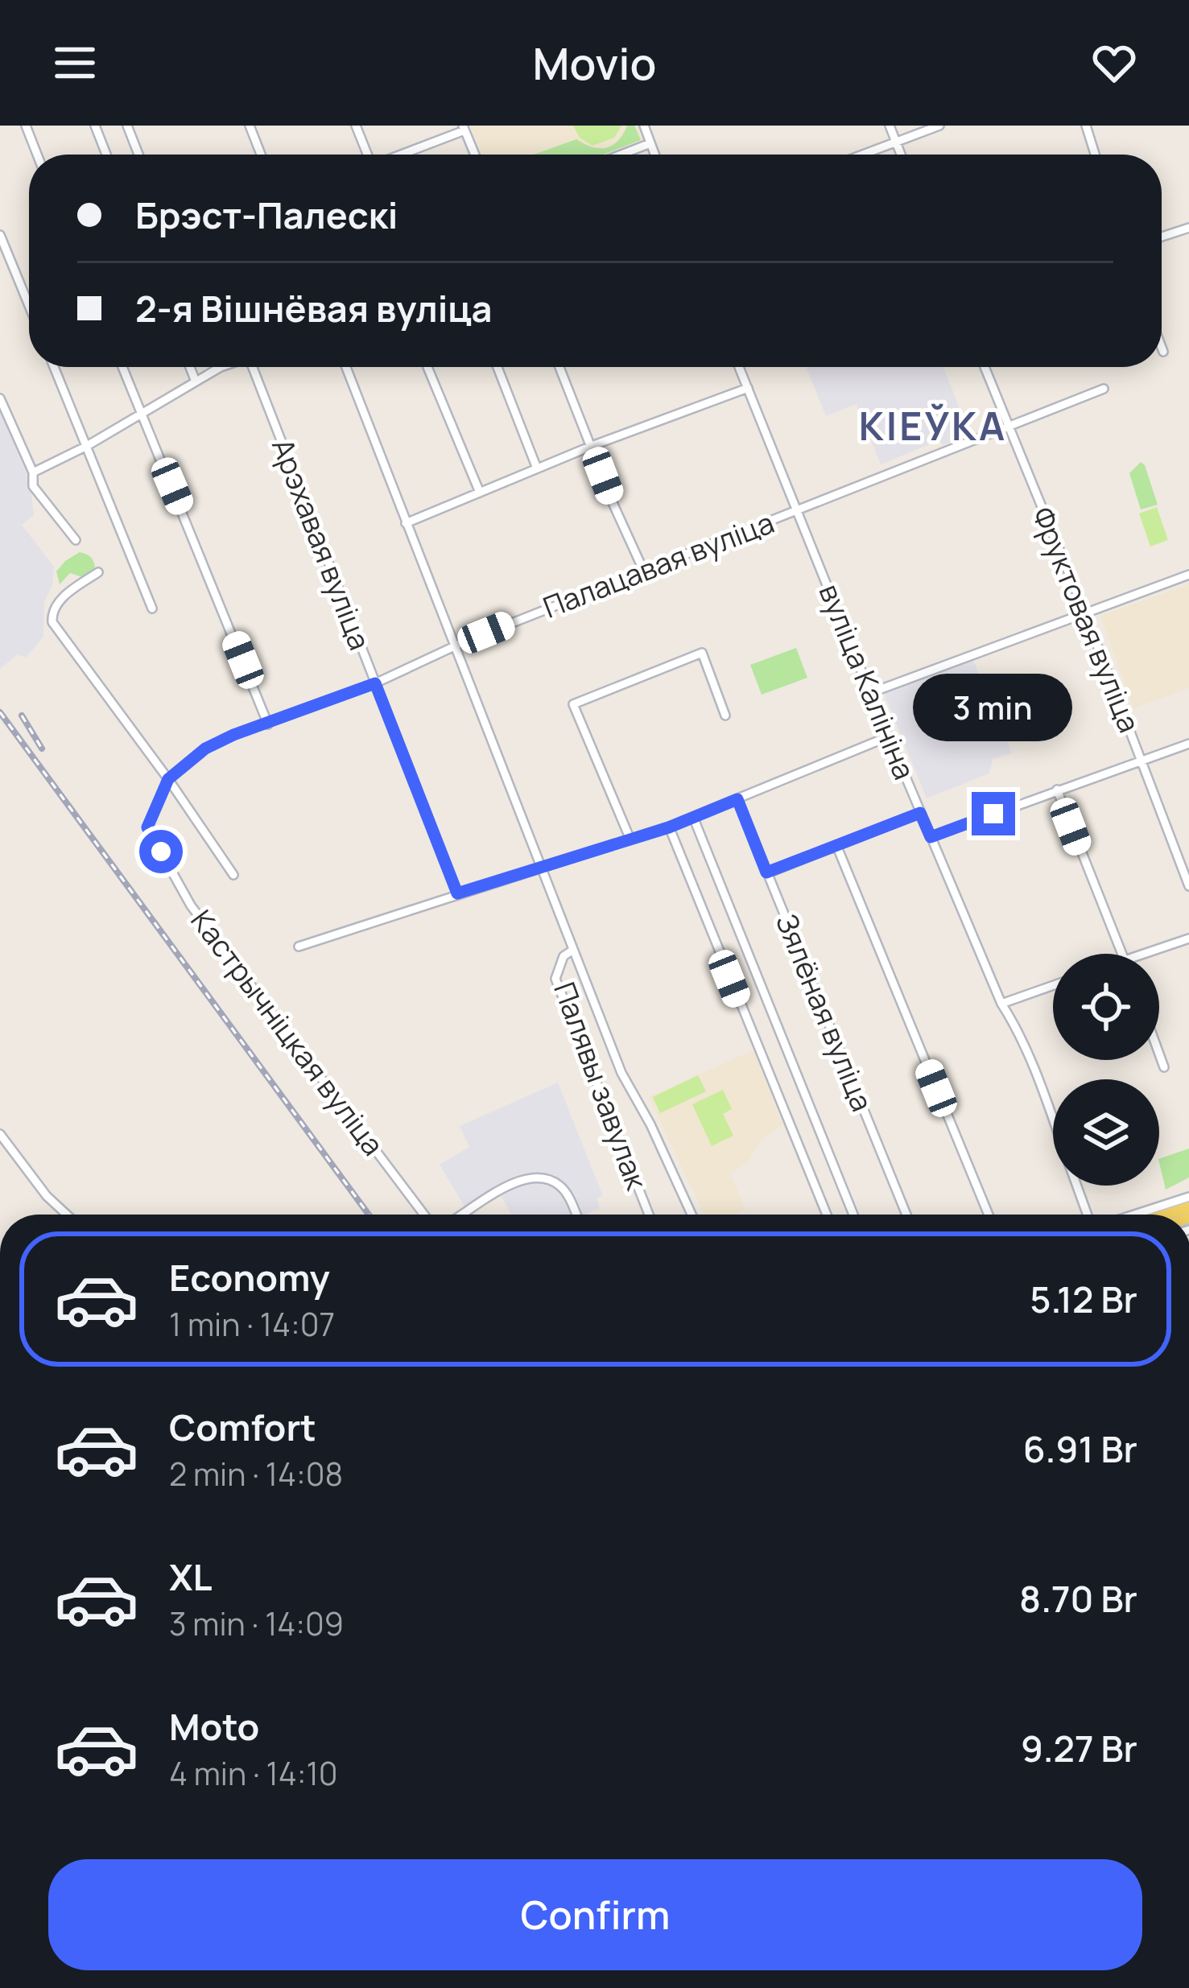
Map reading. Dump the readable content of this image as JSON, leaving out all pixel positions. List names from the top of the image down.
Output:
{
  "streets": {
    "street": [
      "Арэхавая вуліца",
      "Палацавая вуліца",
      "Фруктовая вуліца",
      "вуліца Калініна",
      "Зялёная вуліца",
      "Кастрычніцкая вуліца",
      "Палявы завулак"
    ]
  },
  "crossings": [
    ["Арэхавая вуліца", "Палацавая вуліца"],
    ["Палацавая вуліца", "Фруктовая вуліца"],
    ["Палацавая вуліца", "вуліца Калініна"],
    ["Палацавая вуліца", "Кастрычніцкая вуліца"]
  ],
  "districts": ["КІЕЎКА"],
  "page": {
    "header": "Movio",
    "banner": ["Брэст-Палескі", "2-я Вішнёвая вуліца"],
    "bubble": "3 min",
    "list": [
      {
        "name": "Economy",
        "note": "1 min · 14:07",
        "value": "5.12 Br"
      },
      {
        "name": "Comfort",
        "note": "2 min · 14:08",
        "value": "6.91 Br"
      },
      {
        "name": "XL",
        "note": "3 min · 14:09",
        "value": "8.70 Br"
      },
      {
        "name": "Moto",
        "note": "4 min · 14:10",
        "value": "9.27 Br"
      }
    ],
    "buttons": "Confirm"
  }
}
